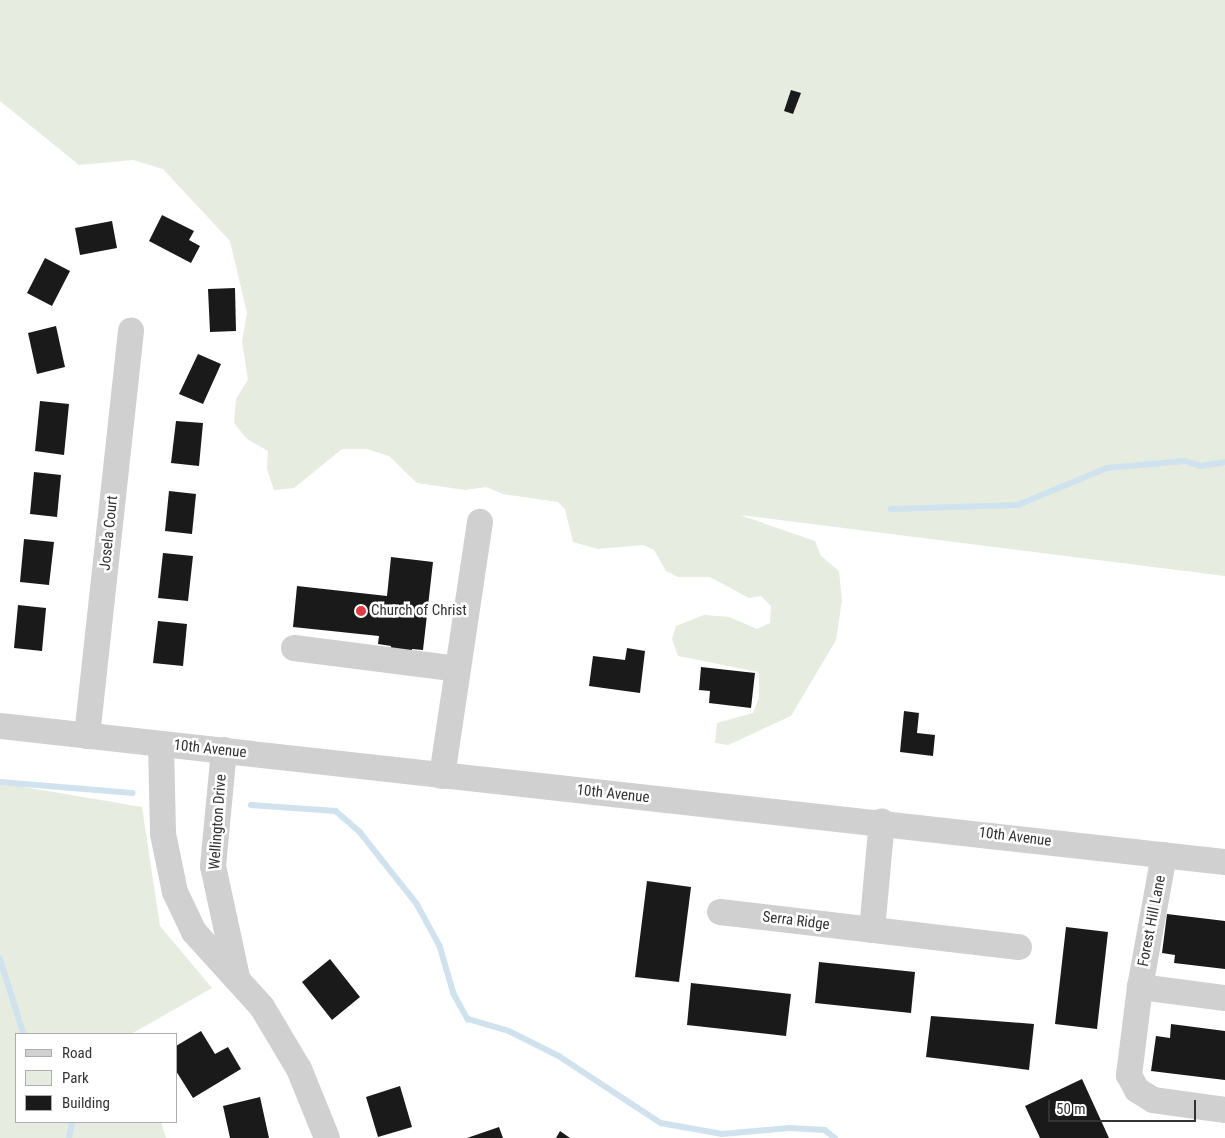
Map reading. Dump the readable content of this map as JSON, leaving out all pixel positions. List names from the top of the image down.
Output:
{
  "streets": {
    "street": [
      "Josela Court",
      "10th Avenue",
      "Wellington Drive",
      "Serra Ridge",
      "Forest Hill Lane"
    ]
  },
  "crossings": [
    ["Josela Court", "10th Avenue"],
    ["10th Avenue", "Wellington Drive"],
    ["10th Avenue", "Forest Hill Lane"]
  ],
  "places": ["Church of Christ"],
  "legend": ["Road", "Park", "Building"],
  "scale_bar": "50 m"
}
